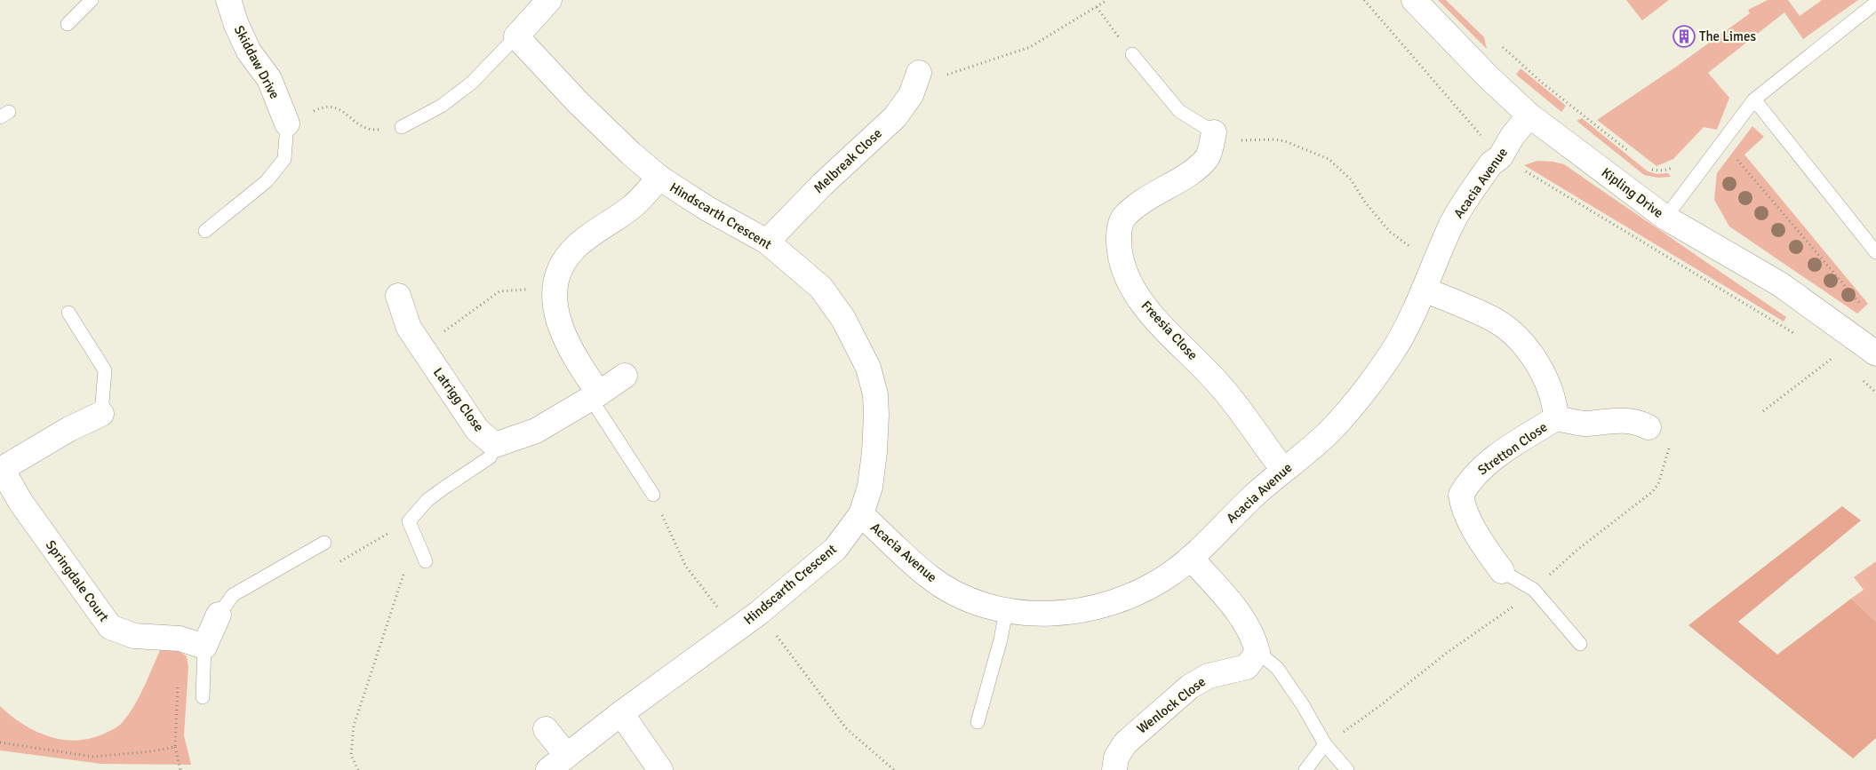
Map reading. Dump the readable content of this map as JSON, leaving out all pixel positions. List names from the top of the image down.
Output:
{
  "streets": {
    "street": [
      "Skiddaw Drive",
      "Melbreak Close",
      "Acacia Avenue",
      "Kipling Drive",
      "Hindscarth Crescent",
      "Freesia Close",
      "Latrigg Close",
      "Stretton Close",
      "Springdale Court",
      "Wenlock Close"
    ]
  },
  "crossings": [
    ["Melbreak Close", "Hindscarth Crescent"],
    ["Acacia Avenue", "Kipling Drive"],
    ["Acacia Avenue", "Hindscarth Crescent"],
    ["Acacia Avenue", "Freesia Close"],
    ["Acacia Avenue", "Stretton Close"]
  ],
  "places": {
    "building": ["The Limes"]
  }
}
